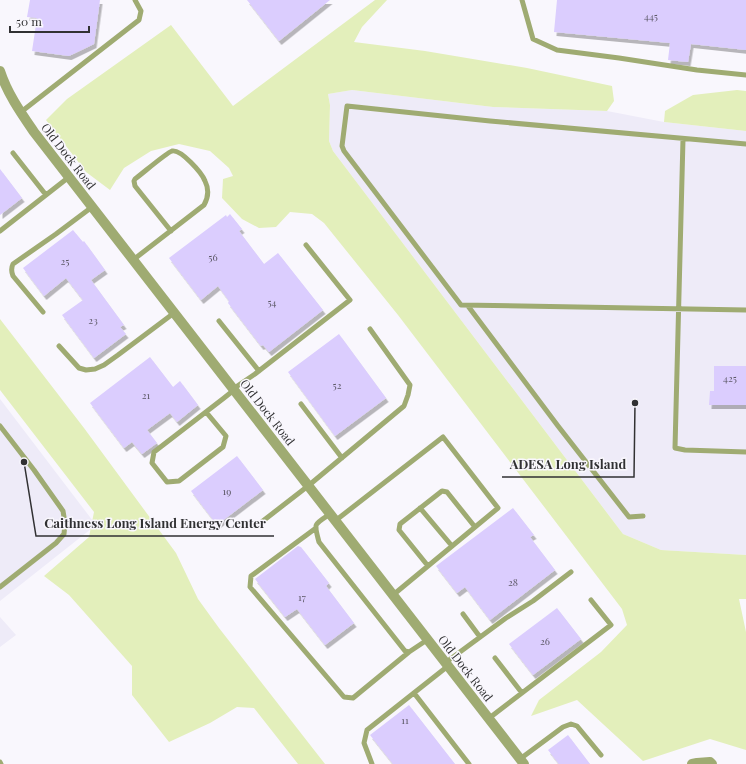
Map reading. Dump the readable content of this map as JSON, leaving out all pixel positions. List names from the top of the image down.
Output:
{
  "streets": {
    "street": ["Old Dock Road"]
  },
  "places": ["ADESA Long Island", "Caithness Long Island Energy Center"],
  "house_numbers": [
    "445",
    "56",
    "25",
    "54",
    "23",
    "425",
    "52",
    "21",
    "19",
    "28",
    "17",
    "26",
    "11"
  ],
  "scale_bar": "50 m"
}
